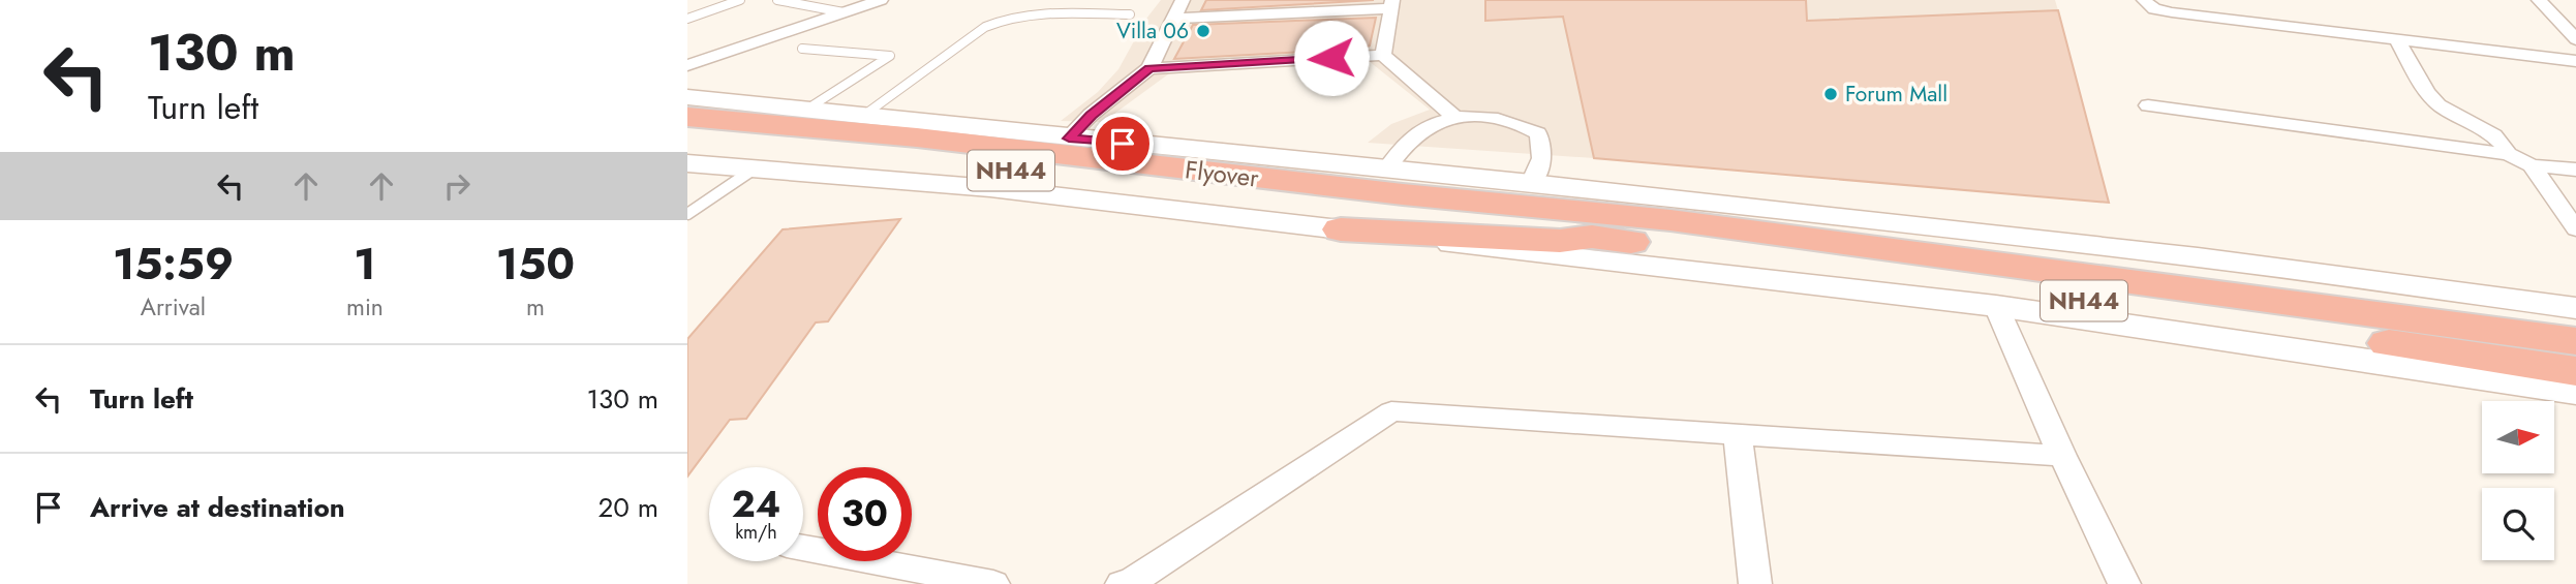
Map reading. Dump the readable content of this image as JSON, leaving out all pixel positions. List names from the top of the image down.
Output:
{
  "streets": {
    "highway": ["NH44", "Flyover"]
  },
  "crossings": [
    ["NH44", "Flyover"]
  ],
  "places": ["Villa 06", "Forum Mall"],
  "north": "right",
  "page": {
    "turn": ["130 m", "Turn left"],
    "eta": [
      "15:59",
      "Arrival",
      "1",
      "min",
      "150",
      "m"
    ],
    "list": [
      {
        "name": "Turn left",
        "value": "130 m"
      },
      {
        "name": "Arrive at destination",
        "value": "20 m"
      }
    ],
    "speed": "24 km/h",
    "limit": "30"
  }
}
